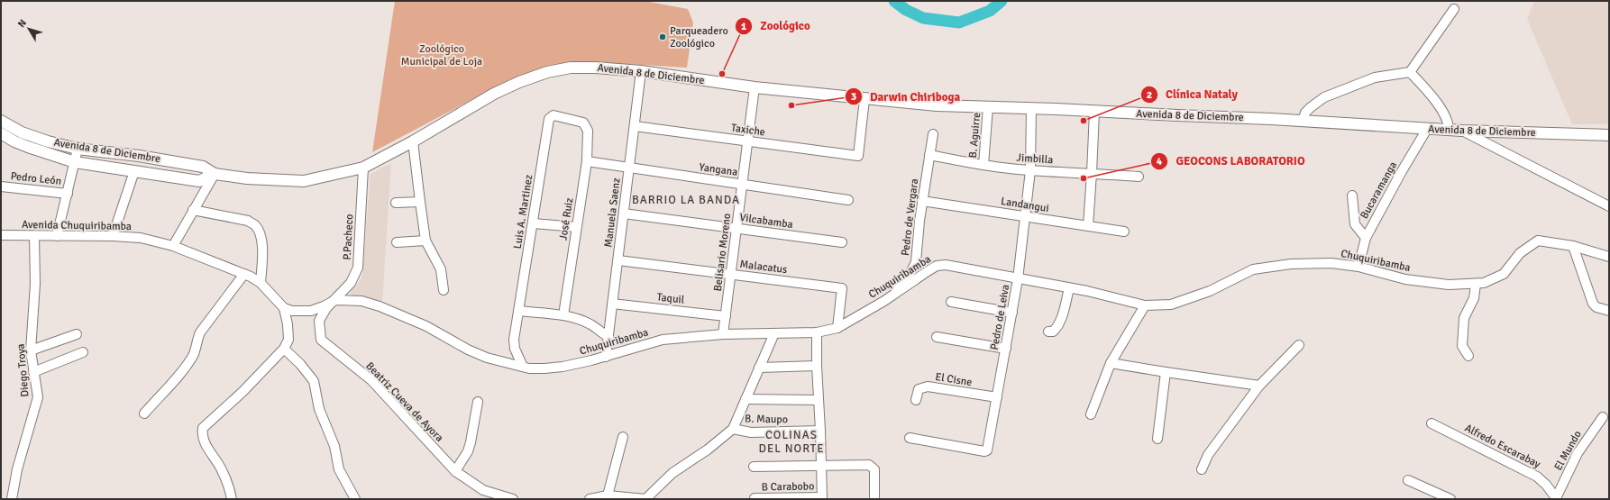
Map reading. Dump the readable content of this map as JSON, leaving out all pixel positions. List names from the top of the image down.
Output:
{
  "streets": {
    "main road": ["Avenida 8 de Diciembre"],
    "street": [
      "Taxiche",
      "B. Aguirre",
      "Jimbilla",
      "Yangana",
      "Pedro León",
      "Bucaramanga",
      "Landangui",
      "Luis A. Martinez",
      "Manuela Saenz",
      "Pedro de Vergara",
      "José Ruiz",
      "Vilcabamba",
      "Avenida Chuquiribamba",
      "P.Pacheco",
      "Belisario Moreno",
      "Chuquiribamba",
      "Malacatus",
      "Taquil",
      "Pedro de Leiva",
      "Diego Troya",
      "El Cisne",
      "Beatriz Cueva de Ayora",
      "B. Maupo",
      "Alfredo Escarabay",
      "El Mundo",
      "B Carabobo"
    ]
  },
  "crossings": [
    ["Avenida 8 de Diciembre", "Taxiche"],
    ["Avenida 8 de Diciembre", "B. Aguirre"],
    ["Avenida 8 de Diciembre", "Bucaramanga"],
    ["Avenida 8 de Diciembre", "Manuela Saenz"],
    ["Avenida 8 de Diciembre", "P.Pacheco"],
    ["Avenida 8 de Diciembre", "Belisario Moreno"],
    ["Avenida 8 de Diciembre", "Pedro de Leiva"],
    ["Taxiche", "Manuela Saenz"],
    ["Taxiche", "Belisario Moreno"],
    ["B. Aguirre", "Jimbilla"],
    ["Jimbilla", "Pedro de Vergara"],
    ["Jimbilla", "Pedro de Leiva"],
    ["Yangana", "Manuela Saenz"],
    ["Yangana", "José Ruiz"],
    ["Yangana", "Belisario Moreno"],
    ["Bucaramanga", "Chuquiribamba"],
    ["Landangui", "Pedro de Vergara"],
    ["Landangui", "Pedro de Leiva"],
    ["Luis A. Martinez", "José Ruiz"],
    ["Luis A. Martinez", "Chuquiribamba"],
    ["Manuela Saenz", "Vilcabamba"],
    ["Manuela Saenz", "Chuquiribamba"],
    ["Manuela Saenz", "Malacatus"],
    ["Manuela Saenz", "Taquil"],
    ["Pedro de Vergara", "Chuquiribamba"],
    ["Vilcabamba", "Belisario Moreno"],
    ["Avenida Chuquiribamba", "Chuquiribamba"],
    ["Avenida Chuquiribamba", "Diego Troya"],
    ["P.Pacheco", "Chuquiribamba"],
    ["P.Pacheco", "Beatriz Cueva de Ayora"],
    ["Belisario Moreno", "Chuquiribamba"],
    ["Belisario Moreno", "Malacatus"],
    ["Belisario Moreno", "Taquil"],
    ["Chuquiribamba", "Malacatus"],
    ["Chuquiribamba", "Pedro de Leiva"],
    ["Chuquiribamba", "Beatriz Cueva de Ayora"],
    ["Pedro de Leiva", "El Cisne"],
    ["Alfredo Escarabay", "El Mundo"]
  ],
  "districts": ["BARRIO LA BANDA", "COLINAS DEL NORTE"],
  "parks": ["Zoológico Municipal de Loja"],
  "places": [
    "Parqueadero Zoológico",
    "Zoológico",
    "Darwin Chiriboga",
    "Clínica Nataly",
    "GEOCONS LABORATORIO"
  ],
  "north": "top left"
}
